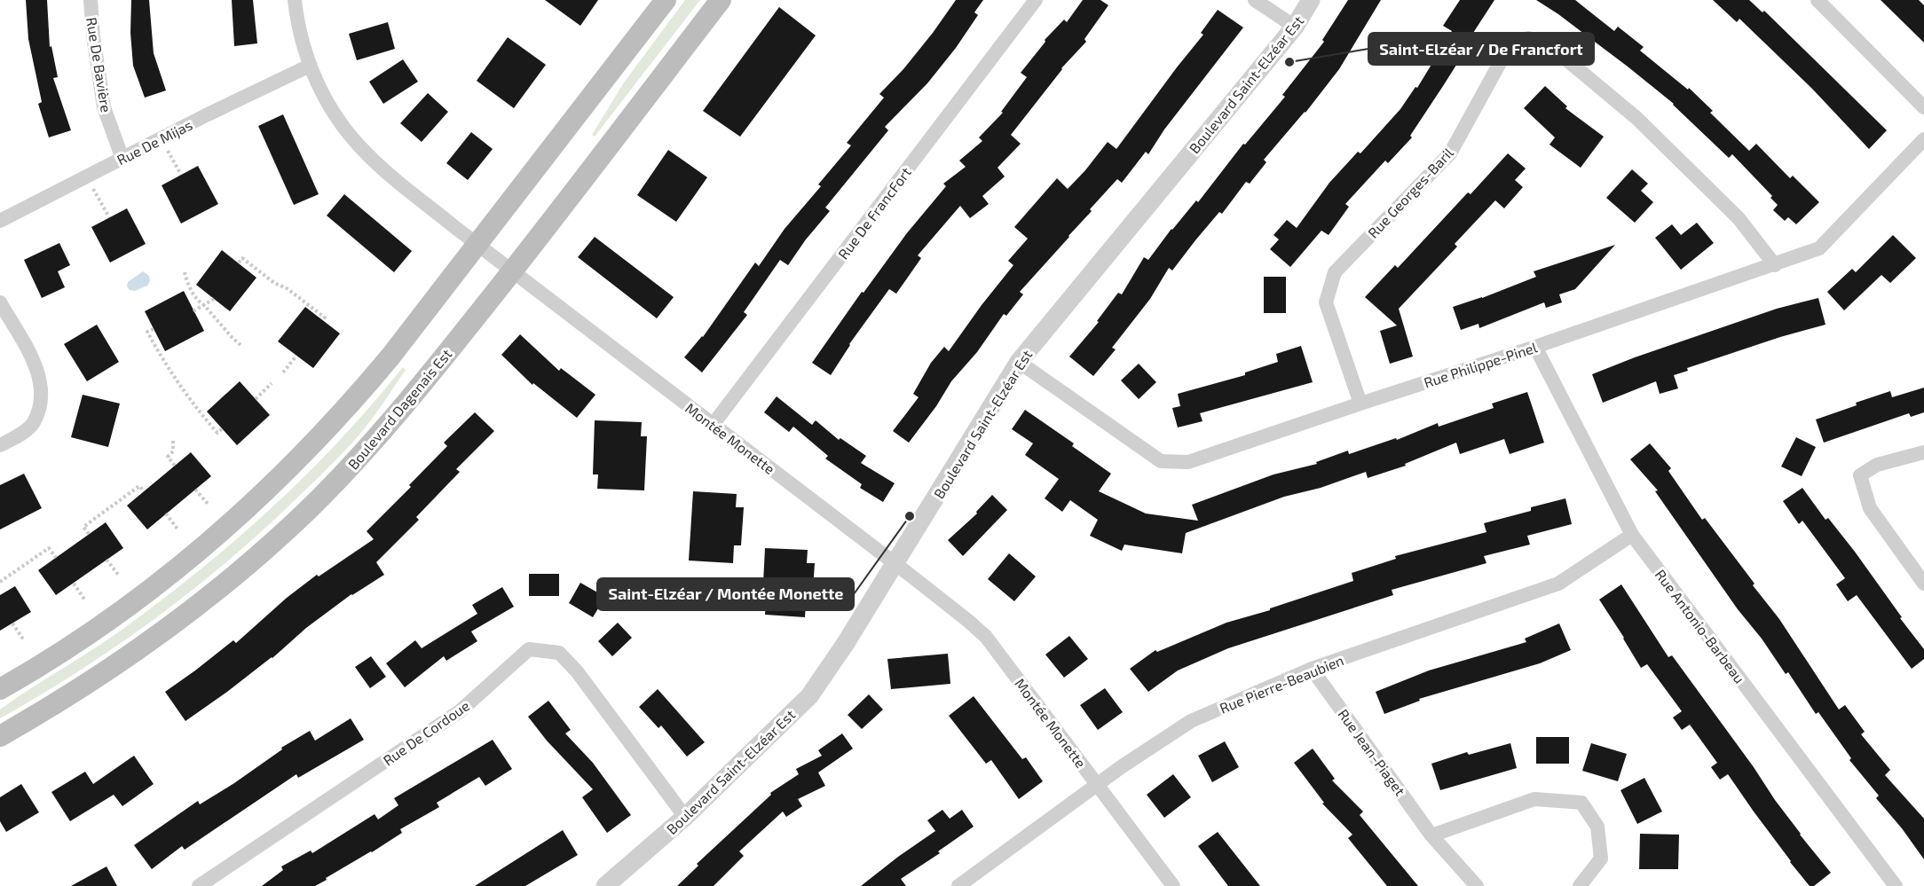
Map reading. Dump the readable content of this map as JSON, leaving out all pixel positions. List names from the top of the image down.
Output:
{
  "streets": {
    "main road": ["Boulevard Dagenais Est"],
    "street": [
      "Rue De Bavière",
      "Boulevard Saint-Elzéar Est",
      "Rue De Mijas",
      "Rue Georges-Baril",
      "Rue De FrancFort",
      "Rue Philippe-Pinel",
      "Montée Monette",
      "Rue Antonio-Barbeau",
      "Rue Pierre-Beaubien",
      "Rue De Cordoue",
      "Rue Jean-Piaget"
    ]
  },
  "crossings": [
    ["Rue De Bavière", "Rue De Mijas"],
    ["Boulevard Saint-Elzéar Est", "Rue Philippe-Pinel"],
    ["Boulevard Saint-Elzéar Est", "Montée Monette"],
    ["Boulevard Saint-Elzéar Est", "Rue De Cordoue"],
    ["Rue De Mijas", "Montée Monette"],
    ["Rue Georges-Baril", "Rue Philippe-Pinel"],
    ["Rue De FrancFort", "Montée Monette"],
    ["Rue Philippe-Pinel", "Rue Antonio-Barbeau"],
    ["Boulevard Dagenais Est", "Montée Monette"],
    ["Montée Monette", "Rue Pierre-Beaubien"],
    ["Rue Antonio-Barbeau", "Rue Pierre-Beaubien"],
    ["Rue Pierre-Beaubien", "Rue Jean-Piaget"]
  ],
  "places": ["Saint-Elzéar / De Francfort", "Saint-Elzéar / Montée Monette"]
}
